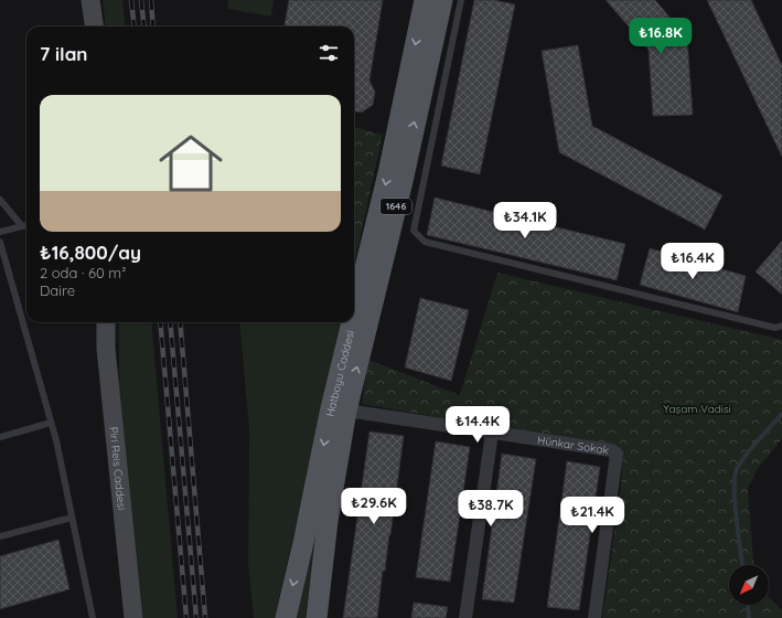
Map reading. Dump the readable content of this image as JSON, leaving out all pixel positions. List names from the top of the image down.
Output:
{
  "streets": {
    "main road": ["1646", "Hatboyu Caddesi"],
    "street": ["Hünkar Sokak", "Piri Reis Caddesi"]
  },
  "crossings": [
    ["Hatboyu Caddesi", "Hünkar Sokak"]
  ],
  "parks": ["Yaşam Vadisi"],
  "north": "bottom left",
  "page": {
    "price": [
      "₺16.8K",
      "₺34.1K",
      "₺16.4K",
      "₺14.4K",
      "₺29.6K",
      "₺38.7K",
      "₺21.4K"
    ],
    "heading": "7 ilan",
    "list": [
      {
        "name": "₺16,800/ay",
        "note": "2 oda · 60 m² · Daire"
      }
    ]
  }
}
